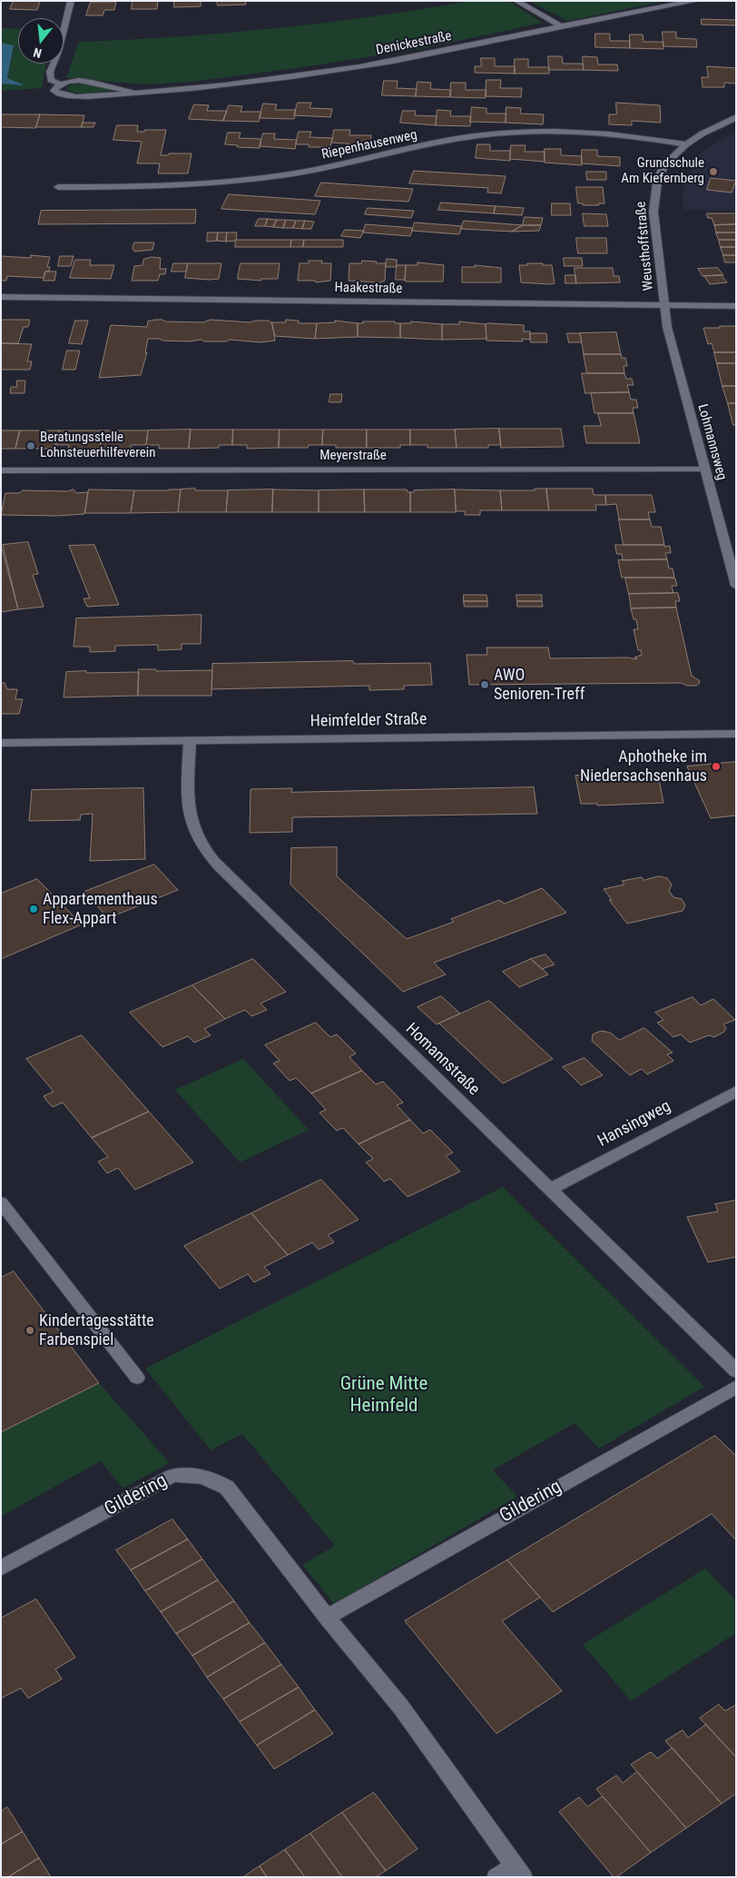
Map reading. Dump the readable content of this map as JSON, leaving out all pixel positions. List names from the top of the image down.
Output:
{
  "streets": {
    "street": [
      "Denickestraße",
      "Riepenhausenweg",
      "Weusthoffstraße",
      "Haakestraße",
      "Lohmannsweg",
      "Meyerstraße",
      "Heimfelder Straße",
      "Homannstraße",
      "Hansingweg",
      "Gildering"
    ]
  },
  "crossings": [
    ["Riepenhausenweg", "Weusthoffstraße"],
    ["Weusthoffstraße", "Haakestraße"],
    ["Weusthoffstraße", "Lohmannsweg"],
    ["Haakestraße", "Lohmannsweg"],
    ["Lohmannsweg", "Meyerstraße"],
    ["Heimfelder Straße", "Homannstraße"],
    ["Homannstraße", "Hansingweg"]
  ],
  "parks": ["Grüne Mitte Heimfeld"],
  "places": [
    "Grundschule Am Kiefernberg",
    "Beratungsstelle Lohnsteuerhilfeverein",
    "AWO Senioren-Treff",
    "Aphotheke im Niedersachsenhaus",
    "Appartementhaus Flex-Appart",
    "Kindertagesstätte Farbenspiel"
  ],
  "north": "bottom"
}
